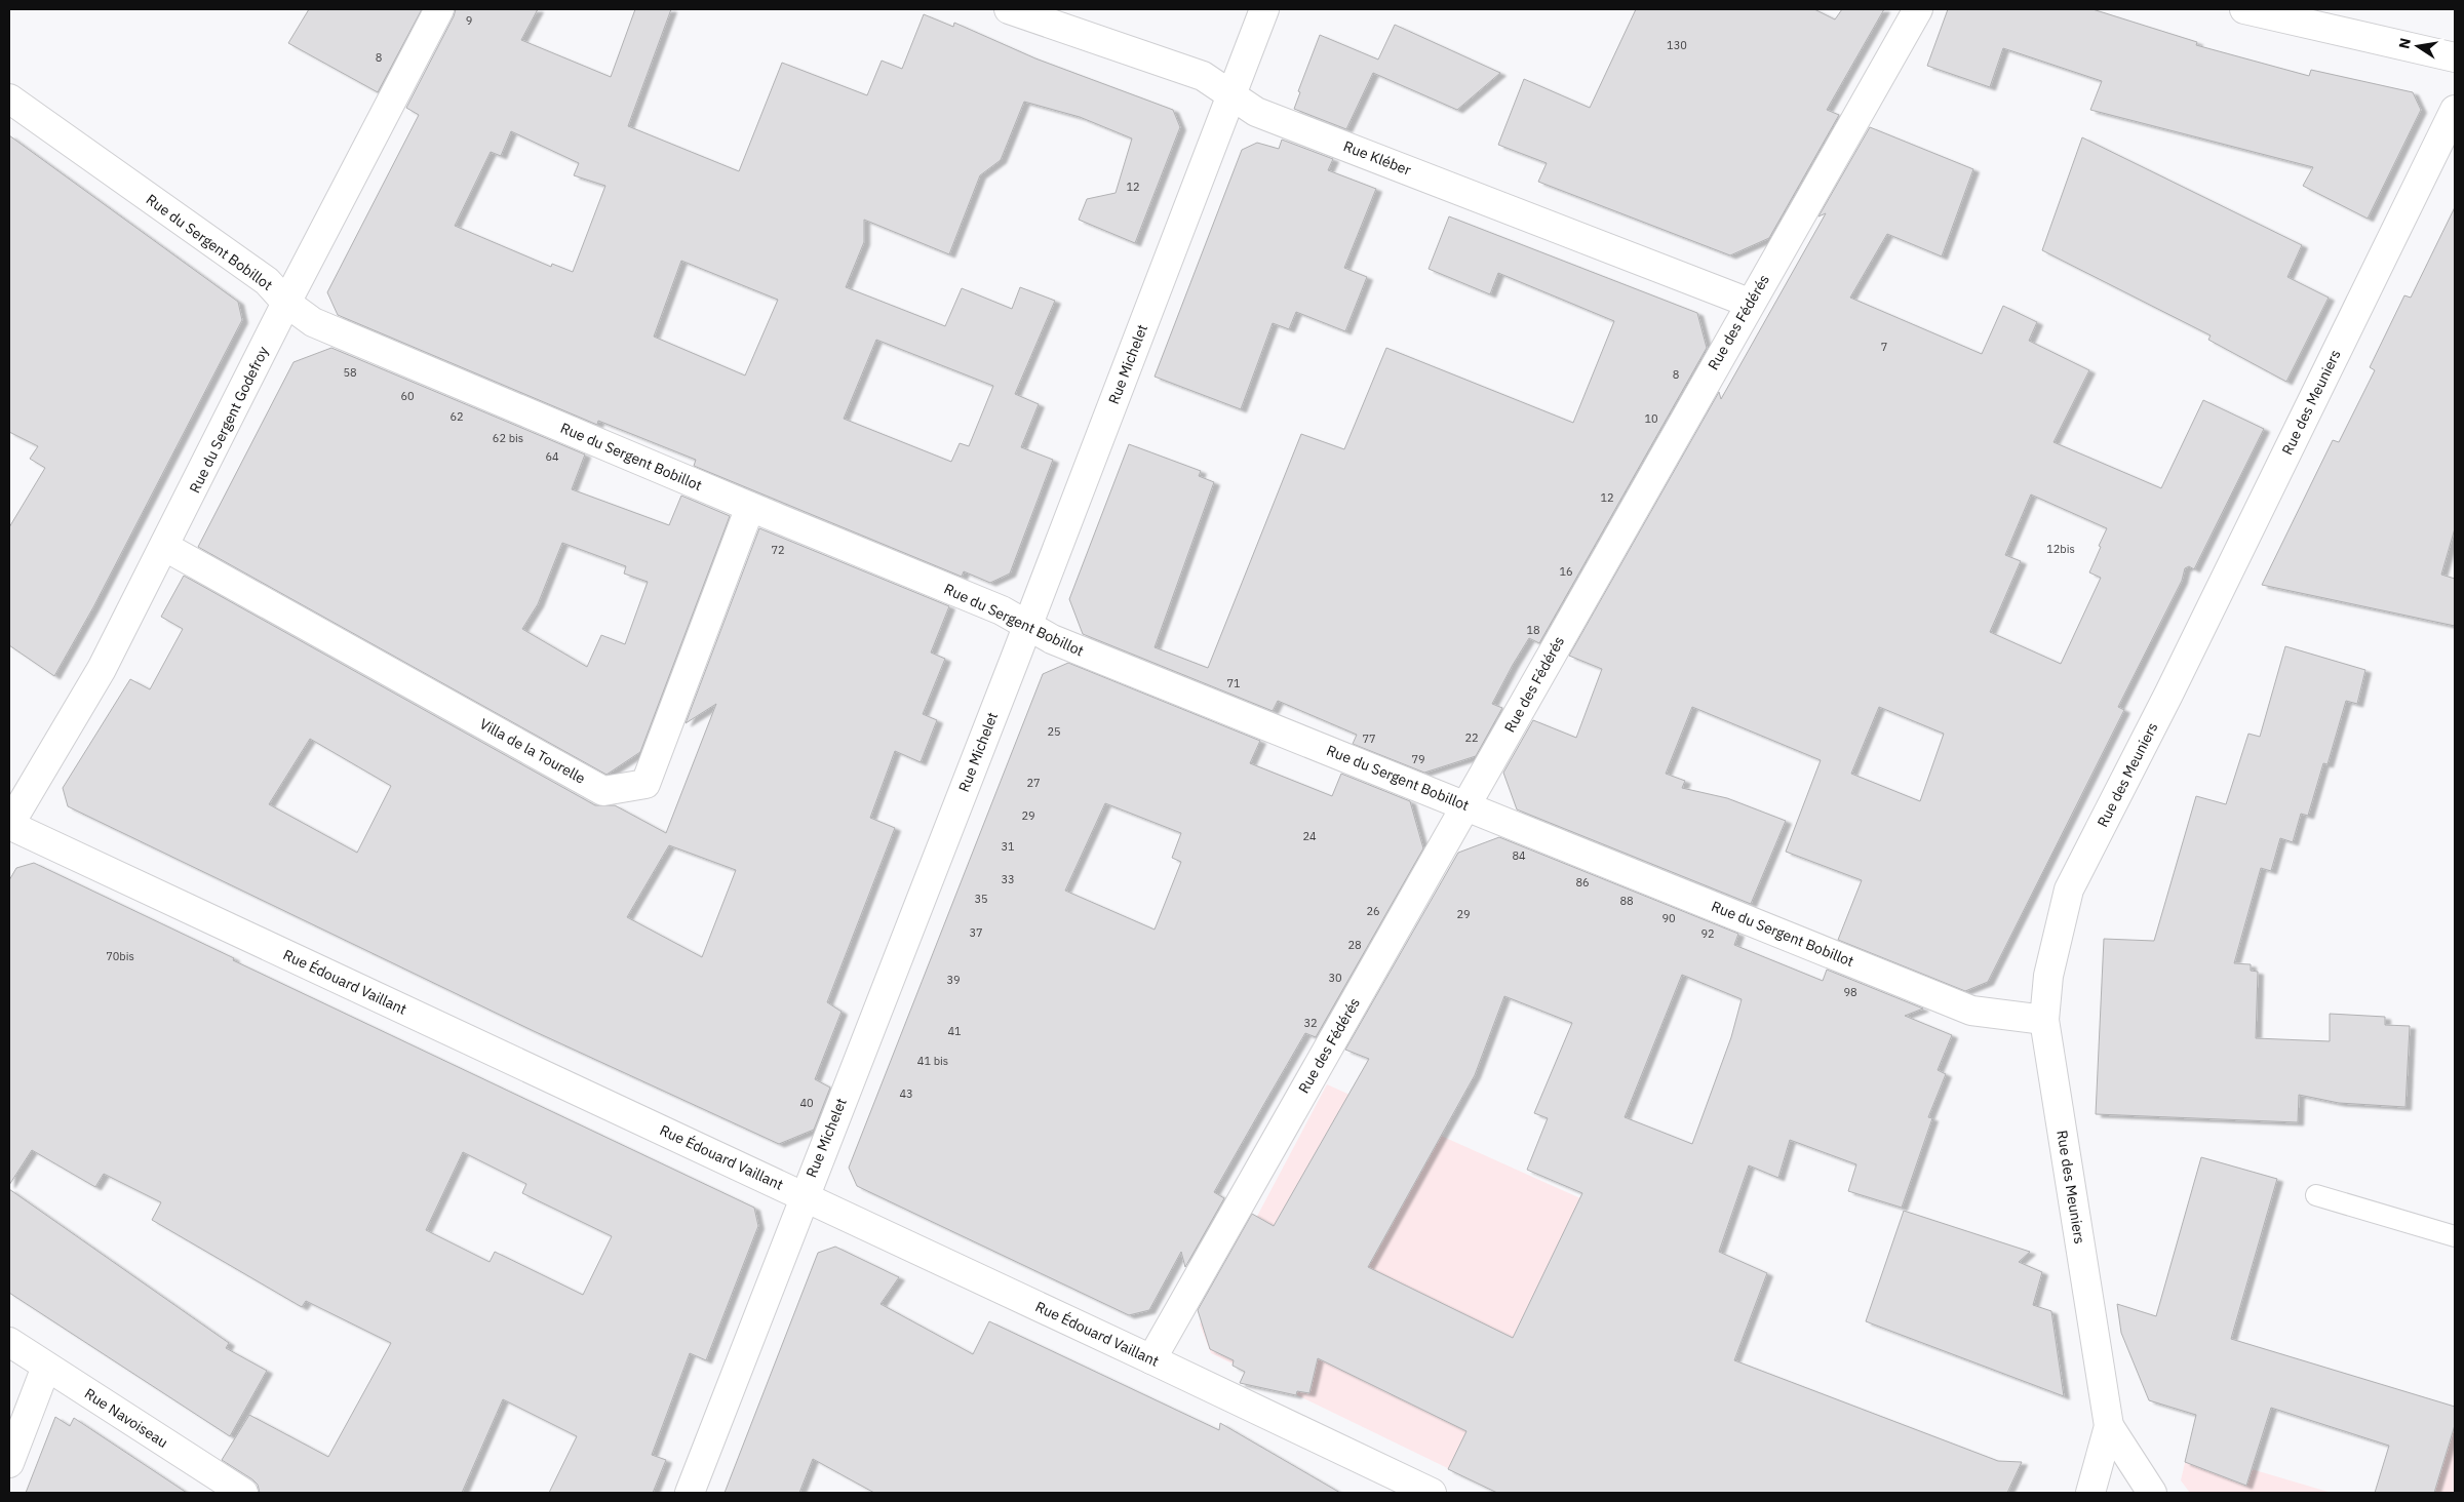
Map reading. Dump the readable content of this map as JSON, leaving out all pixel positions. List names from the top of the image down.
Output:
{
  "streets": {
    "street": [
      "Rue Kléber",
      "Rue du Sergent Bobillot",
      "Rue des Fédérés",
      "Rue Michelet",
      "Rue des Meuniers",
      "Rue du Sergent Godefroy",
      "Villa de la Tourelle",
      "Rue Édouard Vaillant",
      "Rue Navoiseau"
    ]
  },
  "crossings": [
    ["Rue Kléber", "Rue des Fédérés"],
    ["Rue Kléber", "Rue Michelet"],
    ["Rue du Sergent Bobillot", "Rue des Fédérés"],
    ["Rue du Sergent Bobillot", "Rue Michelet"],
    ["Rue du Sergent Bobillot", "Rue des Meuniers"],
    ["Rue du Sergent Bobillot", "Rue du Sergent Godefroy"],
    ["Rue du Sergent Bobillot", "Villa de la Tourelle"],
    ["Rue des Fédérés", "Rue Édouard Vaillant"],
    ["Rue Michelet", "Rue Édouard Vaillant"],
    ["Rue du Sergent Godefroy", "Villa de la Tourelle"],
    ["Rue du Sergent Godefroy", "Rue Édouard Vaillant"]
  ],
  "house_numbers": [
    "9",
    "130",
    "8",
    "12",
    "7",
    "58",
    "8",
    "60",
    "62",
    "10",
    "62 bis",
    "64",
    "12",
    "12bis",
    "72",
    "16",
    "18",
    "71",
    "25",
    "22",
    "77",
    "79",
    "27",
    "29",
    "24",
    "31",
    "84",
    "33",
    "86",
    "35",
    "88",
    "26",
    "29",
    "90",
    "37",
    "92",
    "28",
    "70bis",
    "30",
    "39",
    "98",
    "32",
    "41",
    "41 bis",
    "43",
    "40"
  ],
  "north": "left"
}
